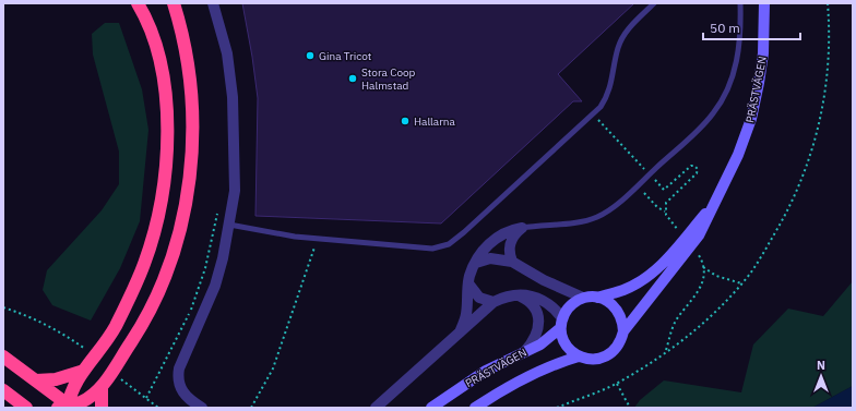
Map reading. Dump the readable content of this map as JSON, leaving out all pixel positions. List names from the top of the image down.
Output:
{
  "streets": {
    "street": ["PRÄSTVÄGEN"]
  },
  "places": ["Gina Tricot", "Stora Coop Halmstad", "Hallarna"],
  "scale_bar": "50 m",
  "north": "top"
}
